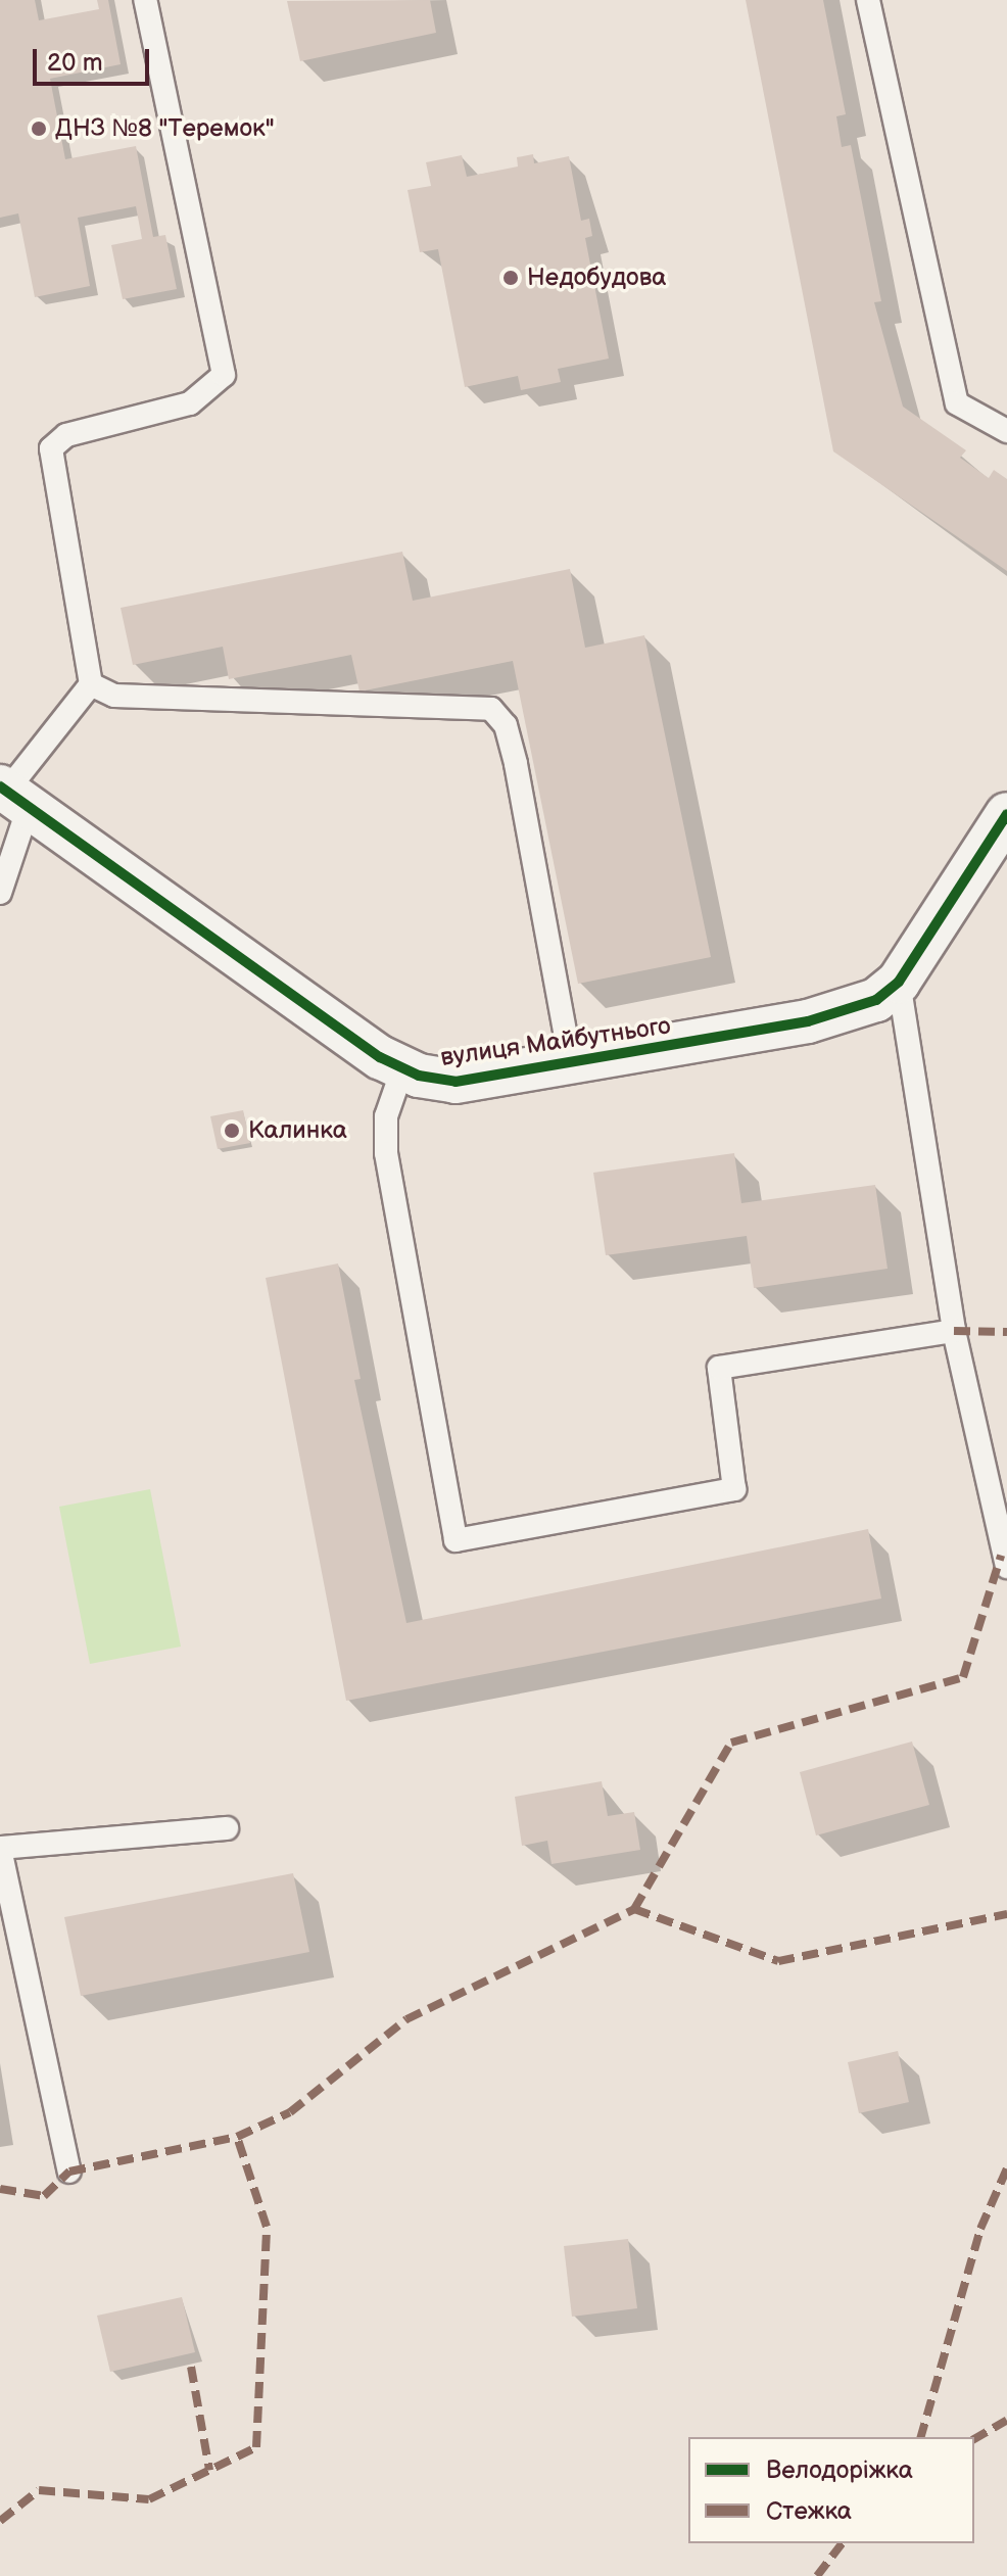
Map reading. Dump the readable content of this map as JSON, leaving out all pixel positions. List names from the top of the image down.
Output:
{
  "streets": {
    "street": ["вулиця Майбутнього"]
  },
  "places": ["ДНЗ №8 \"Теремок\"", "Недобудова", "Калинка"],
  "legend": ["Велодоріжка", "Стежка"],
  "scale_bar": "20 m"
}
